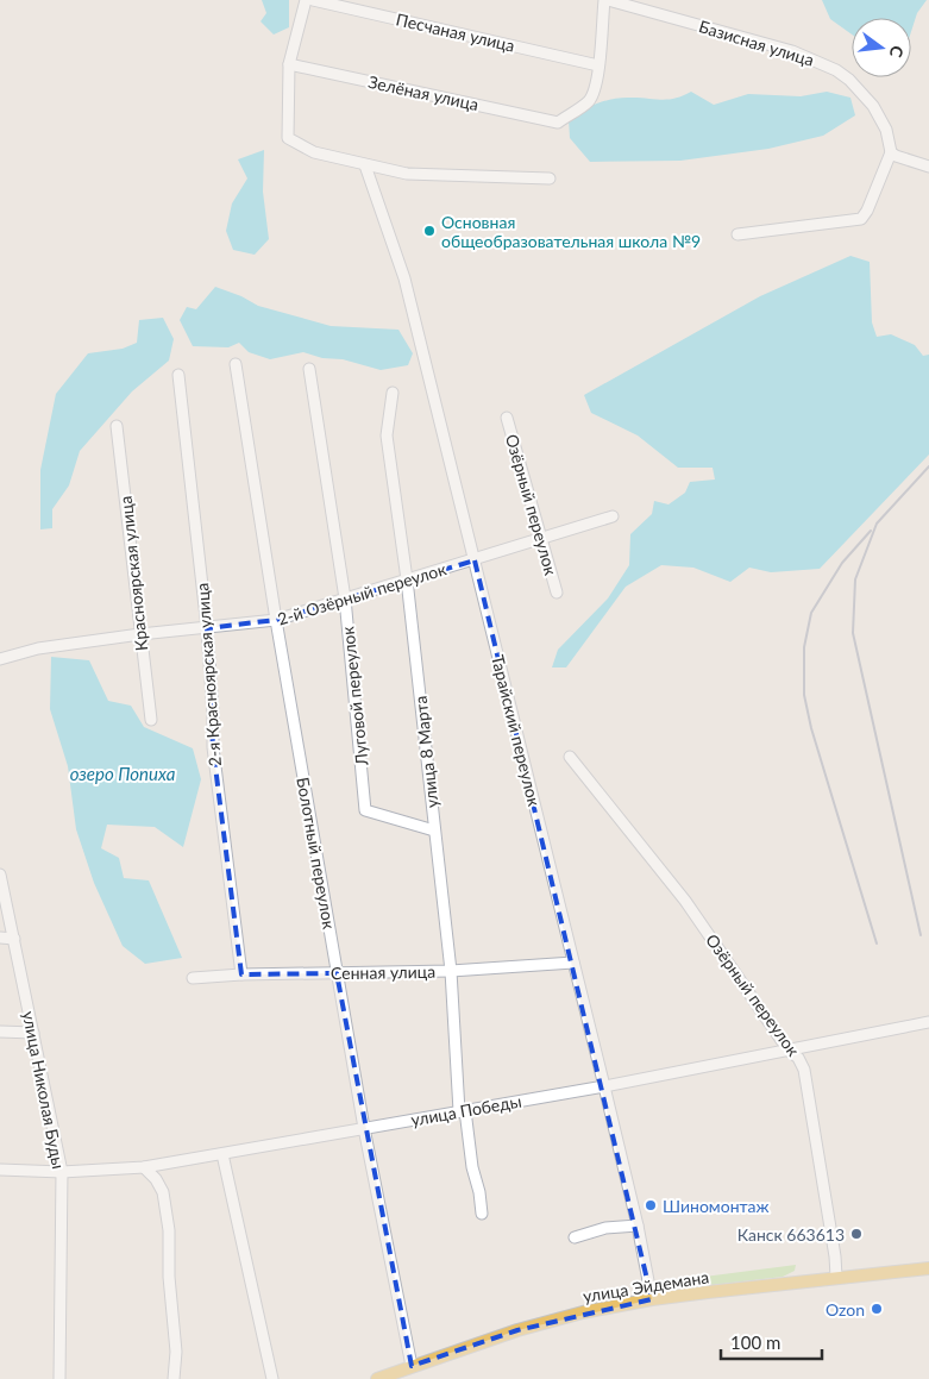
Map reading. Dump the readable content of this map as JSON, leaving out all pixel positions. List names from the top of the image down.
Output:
{
  "streets": {
    "main road": ["улица Эйдемана"],
    "street": [
      "Песчаная улица",
      "Базисная улица",
      "Зелёная улица",
      "Озёрный переулок",
      "Красноярская улица",
      "2-й Озёрный переулок",
      "2-я Красноярская улица",
      "Луговой переулок",
      "Тарайский переулок",
      "улица 8 Марта",
      "Болотный переулок",
      "Сенная улица",
      "улица Николая Буды",
      "улица Победы"
    ]
  },
  "crossings": [
    ["Песчаная улица", "Зелёная улица"],
    ["Озёрный переулок", "2-й Озёрный переулок"],
    ["Озёрный переулок", "улица Победы"],
    ["Озёрный переулок", "улица Эйдемана"],
    ["Красноярская улица", "2-й Озёрный переулок"],
    ["2-й Озёрный переулок", "2-я Красноярская улица"],
    ["2-й Озёрный переулок", "Луговой переулок"],
    ["2-й Озёрный переулок", "Тарайский переулок"],
    ["2-й Озёрный переулок", "улица 8 Марта"],
    ["2-й Озёрный переулок", "Болотный переулок"],
    ["2-я Красноярская улица", "Сенная улица"],
    ["Луговой переулок", "улица 8 Марта"],
    ["Тарайский переулок", "Сенная улица"],
    ["Тарайский переулок", "улица Победы"],
    ["Тарайский переулок", "улица Эйдемана"],
    ["улица 8 Марта", "Сенная улица"],
    ["улица 8 Марта", "улица Победы"],
    ["Болотный переулок", "Сенная улица"],
    ["Болотный переулок", "улица Победы"],
    ["Болотный переулок", "улица Эйдемана"],
    ["улица Николая Буды", "улица Победы"]
  ],
  "water": ["озеро Попиха"],
  "places": [
    "Основная общеобразовательная школа №9",
    "Шиномонтаж",
    "Канск 663613",
    "Ozon"
  ],
  "scale_bar": "100 m",
  "north": "right"
}
